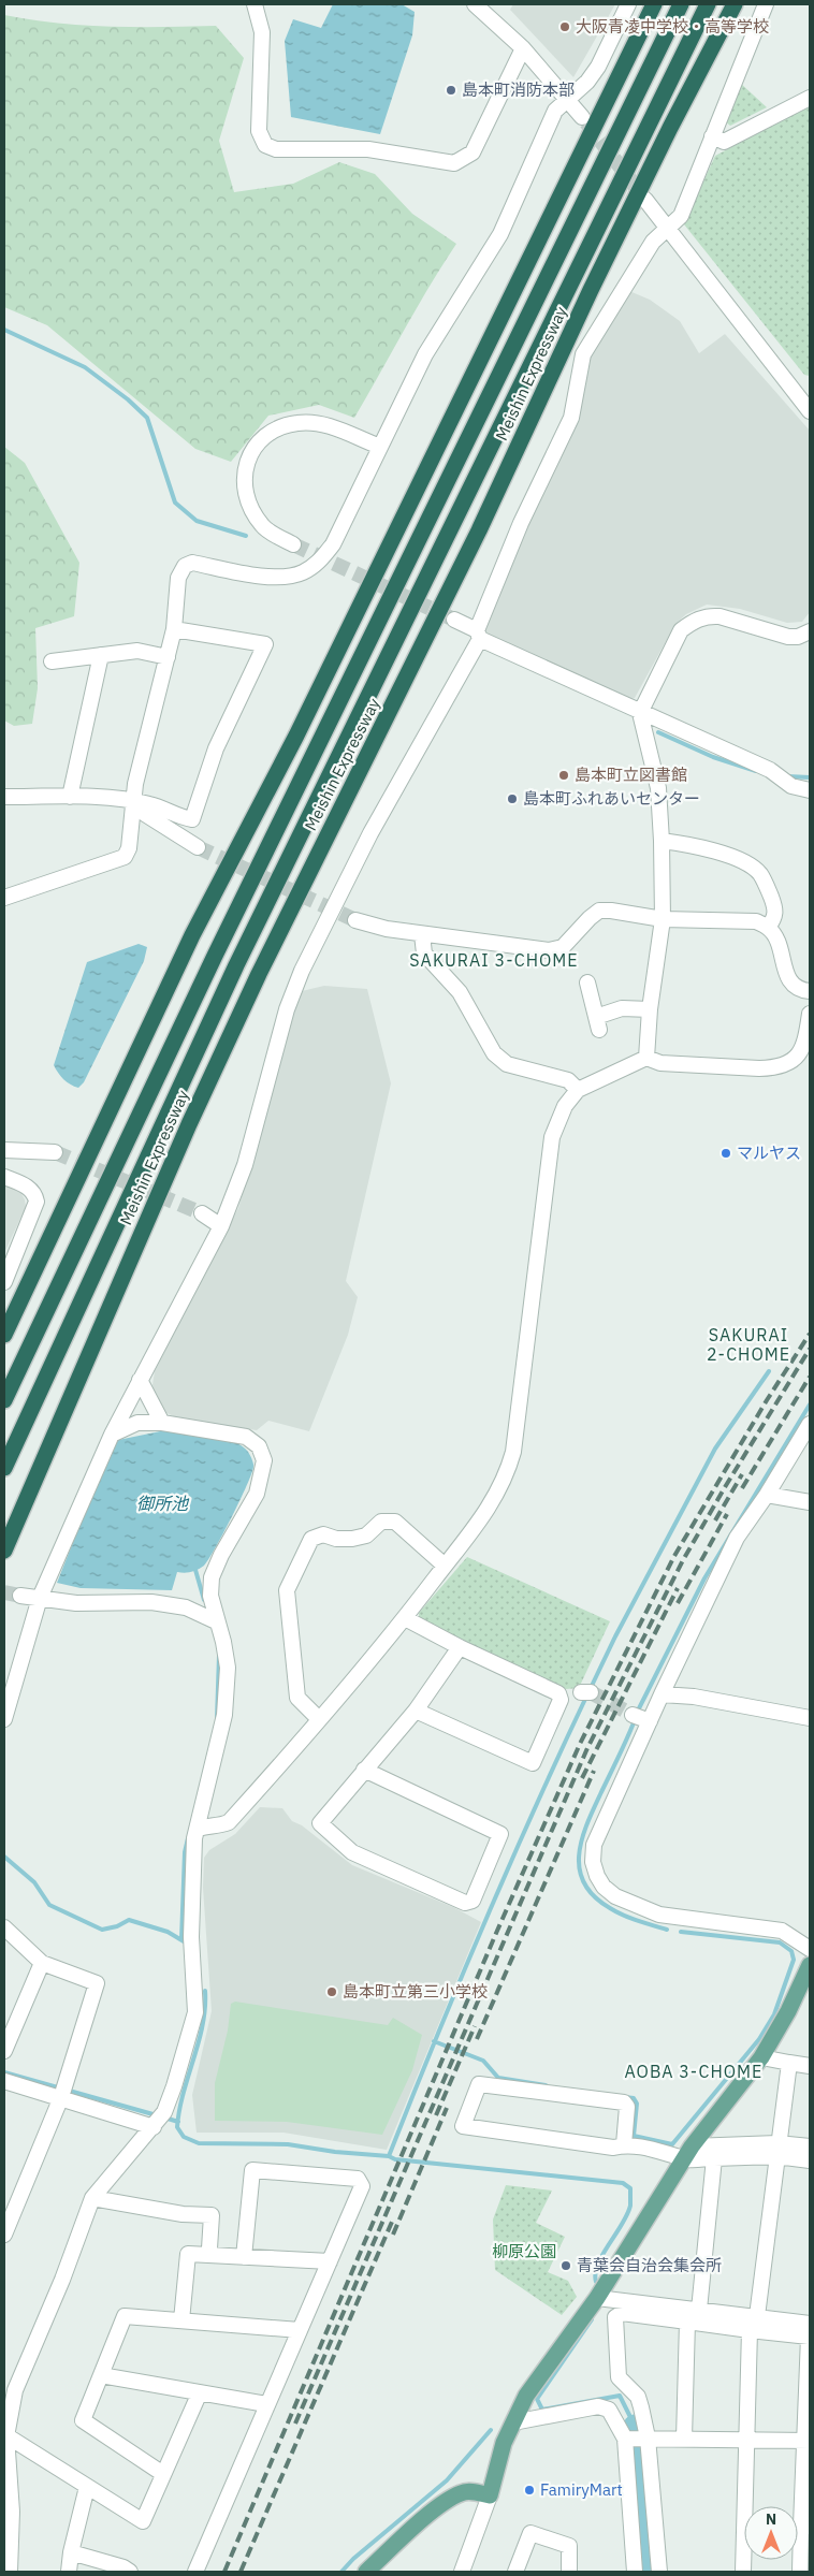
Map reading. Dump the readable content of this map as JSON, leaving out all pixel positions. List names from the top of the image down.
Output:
{
  "streets": {
    "highway": ["Meishin Expressway"]
  },
  "districts": ["SAKURAI 3-CHOME", "SAKURAI 2-CHOME", "AOBA 3-CHOME"],
  "water": ["御所池"],
  "parks": ["柳原公園"],
  "places": [
    "大阪青凌中学校・高等学校",
    "島本町消防本部",
    "島本町立図書館",
    "島本町ふれあいセンター",
    "マルヤス",
    "島本町立第三小学校",
    "青葉会自治会集会所",
    "FamiryMart"
  ],
  "north": "top"
}
